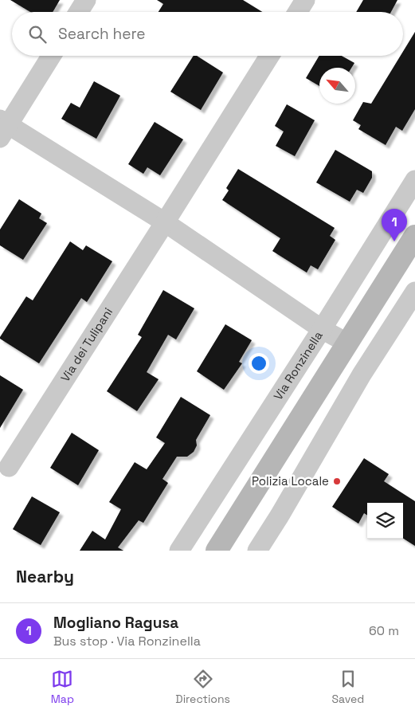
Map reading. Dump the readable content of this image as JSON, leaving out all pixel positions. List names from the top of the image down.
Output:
{
  "streets": {
    "street": ["Via dei Tulipani", "Via Ronzinella"]
  },
  "places": ["Polizia Locale"],
  "north": "top left",
  "page": {
    "search": "Search here",
    "pins": "1",
    "heading": "Nearby",
    "list": [
      {
        "mark": "1",
        "name": "Mogliano Ragusa",
        "note": "Bus stop · Via Ronzinella",
        "value": "60 m"
      }
    ],
    "nav": ["Map", "Directions", "Saved"]
  }
}
